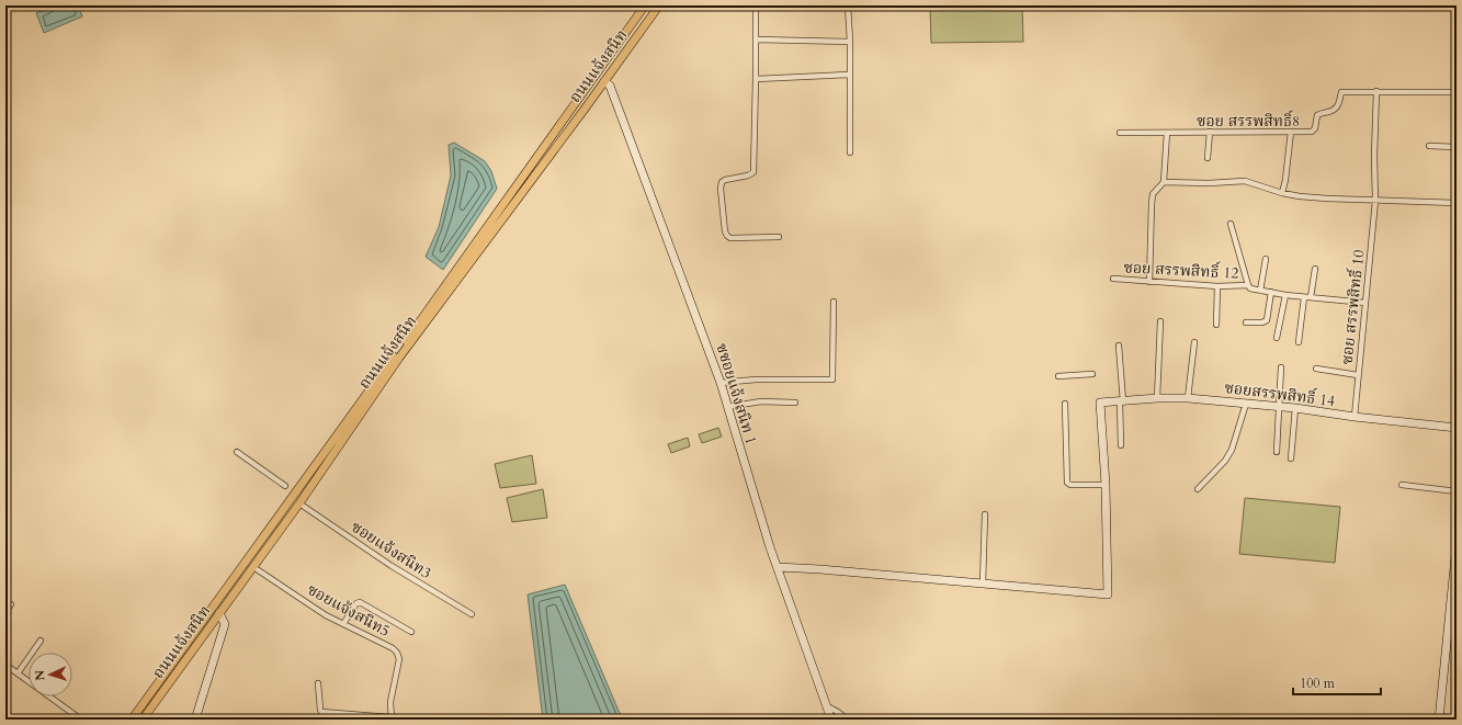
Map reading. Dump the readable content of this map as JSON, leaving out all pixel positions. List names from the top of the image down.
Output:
{
  "streets": {
    "main road": ["ถนนแจ้งสนิท"],
    "street": [
      "ซอย สรรพสิทธิ์8",
      "ซอย สรรพสิทธิ์ 12",
      "ซอย สรรพสิทธิ์ 10",
      "ซซอยแจ้งสนิท 1",
      "ซอยสรรพสิทธิ์ 14",
      "ซอยแจ้งสนิท3",
      "ซอยแจ้งสนิท5"
    ]
  },
  "crossings": [
    ["ถนนแจ้งสนิท", "ซซอยแจ้งสนิท 1"],
    ["ถนนแจ้งสนิท", "ซอยแจ้งสนิท3"],
    ["ถนนแจ้งสนิท", "ซอยแจ้งสนิท5"],
    ["ซอย สรรพสิทธิ์8", "ซอย สรรพสิทธิ์ 10"],
    ["ซอย สรรพสิทธิ์ 12", "ซอย สรรพสิทธิ์ 10"],
    ["ซอย สรรพสิทธิ์ 10", "ซอยสรรพสิทธิ์ 14"]
  ],
  "scale_bar": "100 m",
  "north": "left"
}
